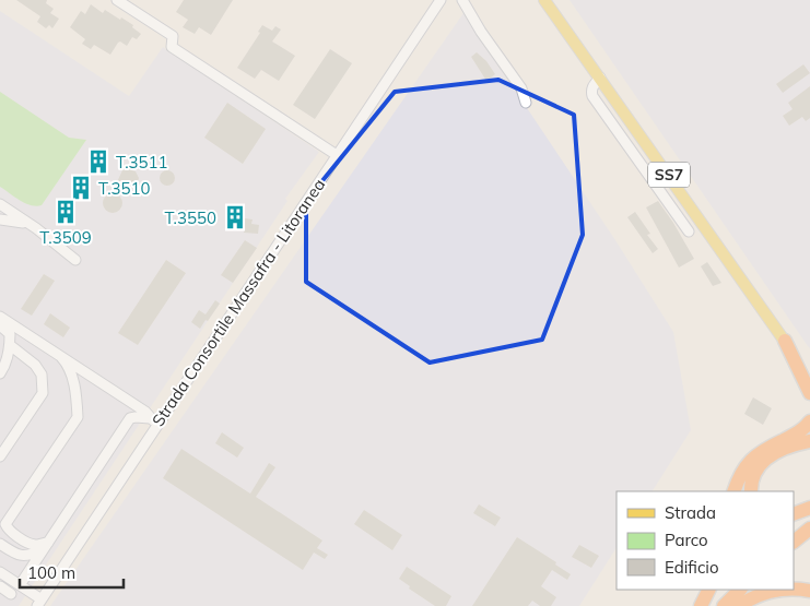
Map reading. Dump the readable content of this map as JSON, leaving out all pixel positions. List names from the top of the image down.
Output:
{
  "streets": {
    "main road": ["SS7"],
    "street": ["Strada Consortile Massafra - Litoranea"]
  },
  "places": {
    "building": [
      "T.3511",
      "T.3510",
      "T.3509",
      "T.3550"
    ]
  },
  "legend": ["Strada", "Parco", "Edificio"],
  "scale_bar": "100 m"
}
